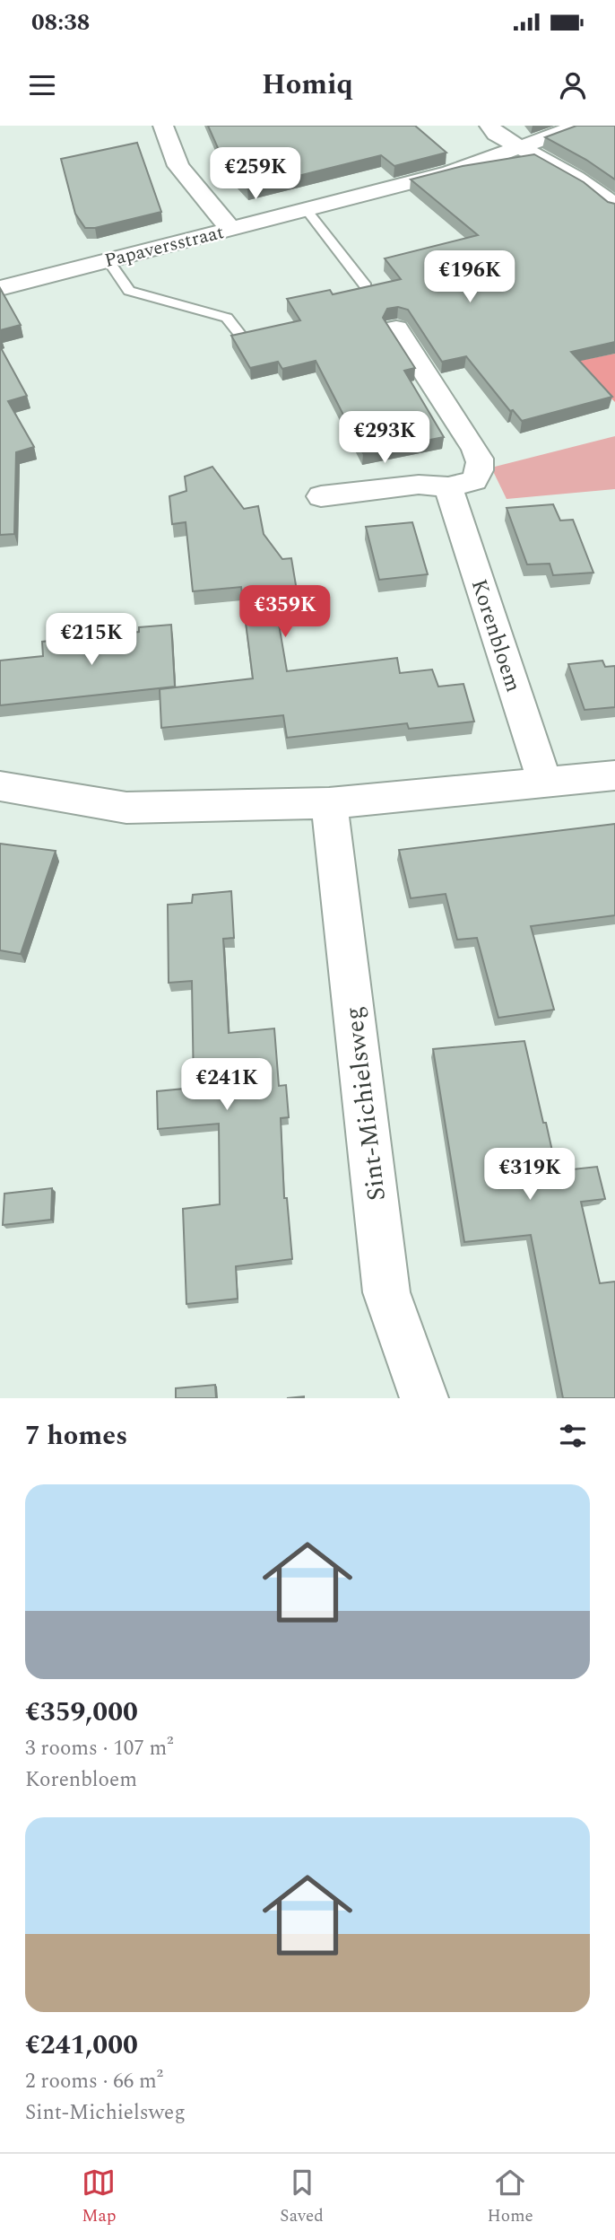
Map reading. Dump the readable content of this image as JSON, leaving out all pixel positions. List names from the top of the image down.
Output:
{
  "streets": {
    "street": ["Papaversstraat", "Korenbloem", "Sint-Michielsweg"]
  },
  "page": {
    "status": "08:38",
    "header": "Homiq",
    "price": [
      "€259K",
      "€196K",
      "€293K",
      "€359K",
      "€215K",
      "€241K",
      "€319K"
    ],
    "heading": "7 homes",
    "list": [
      {
        "name": "€359,000",
        "note": "3 rooms · 107 m² · Korenbloem"
      },
      {
        "name": "€241,000",
        "note": "2 rooms · 66 m² · Sint-Michielsweg"
      }
    ],
    "tabs": ["Map", "Saved", "Home"]
  }
}
